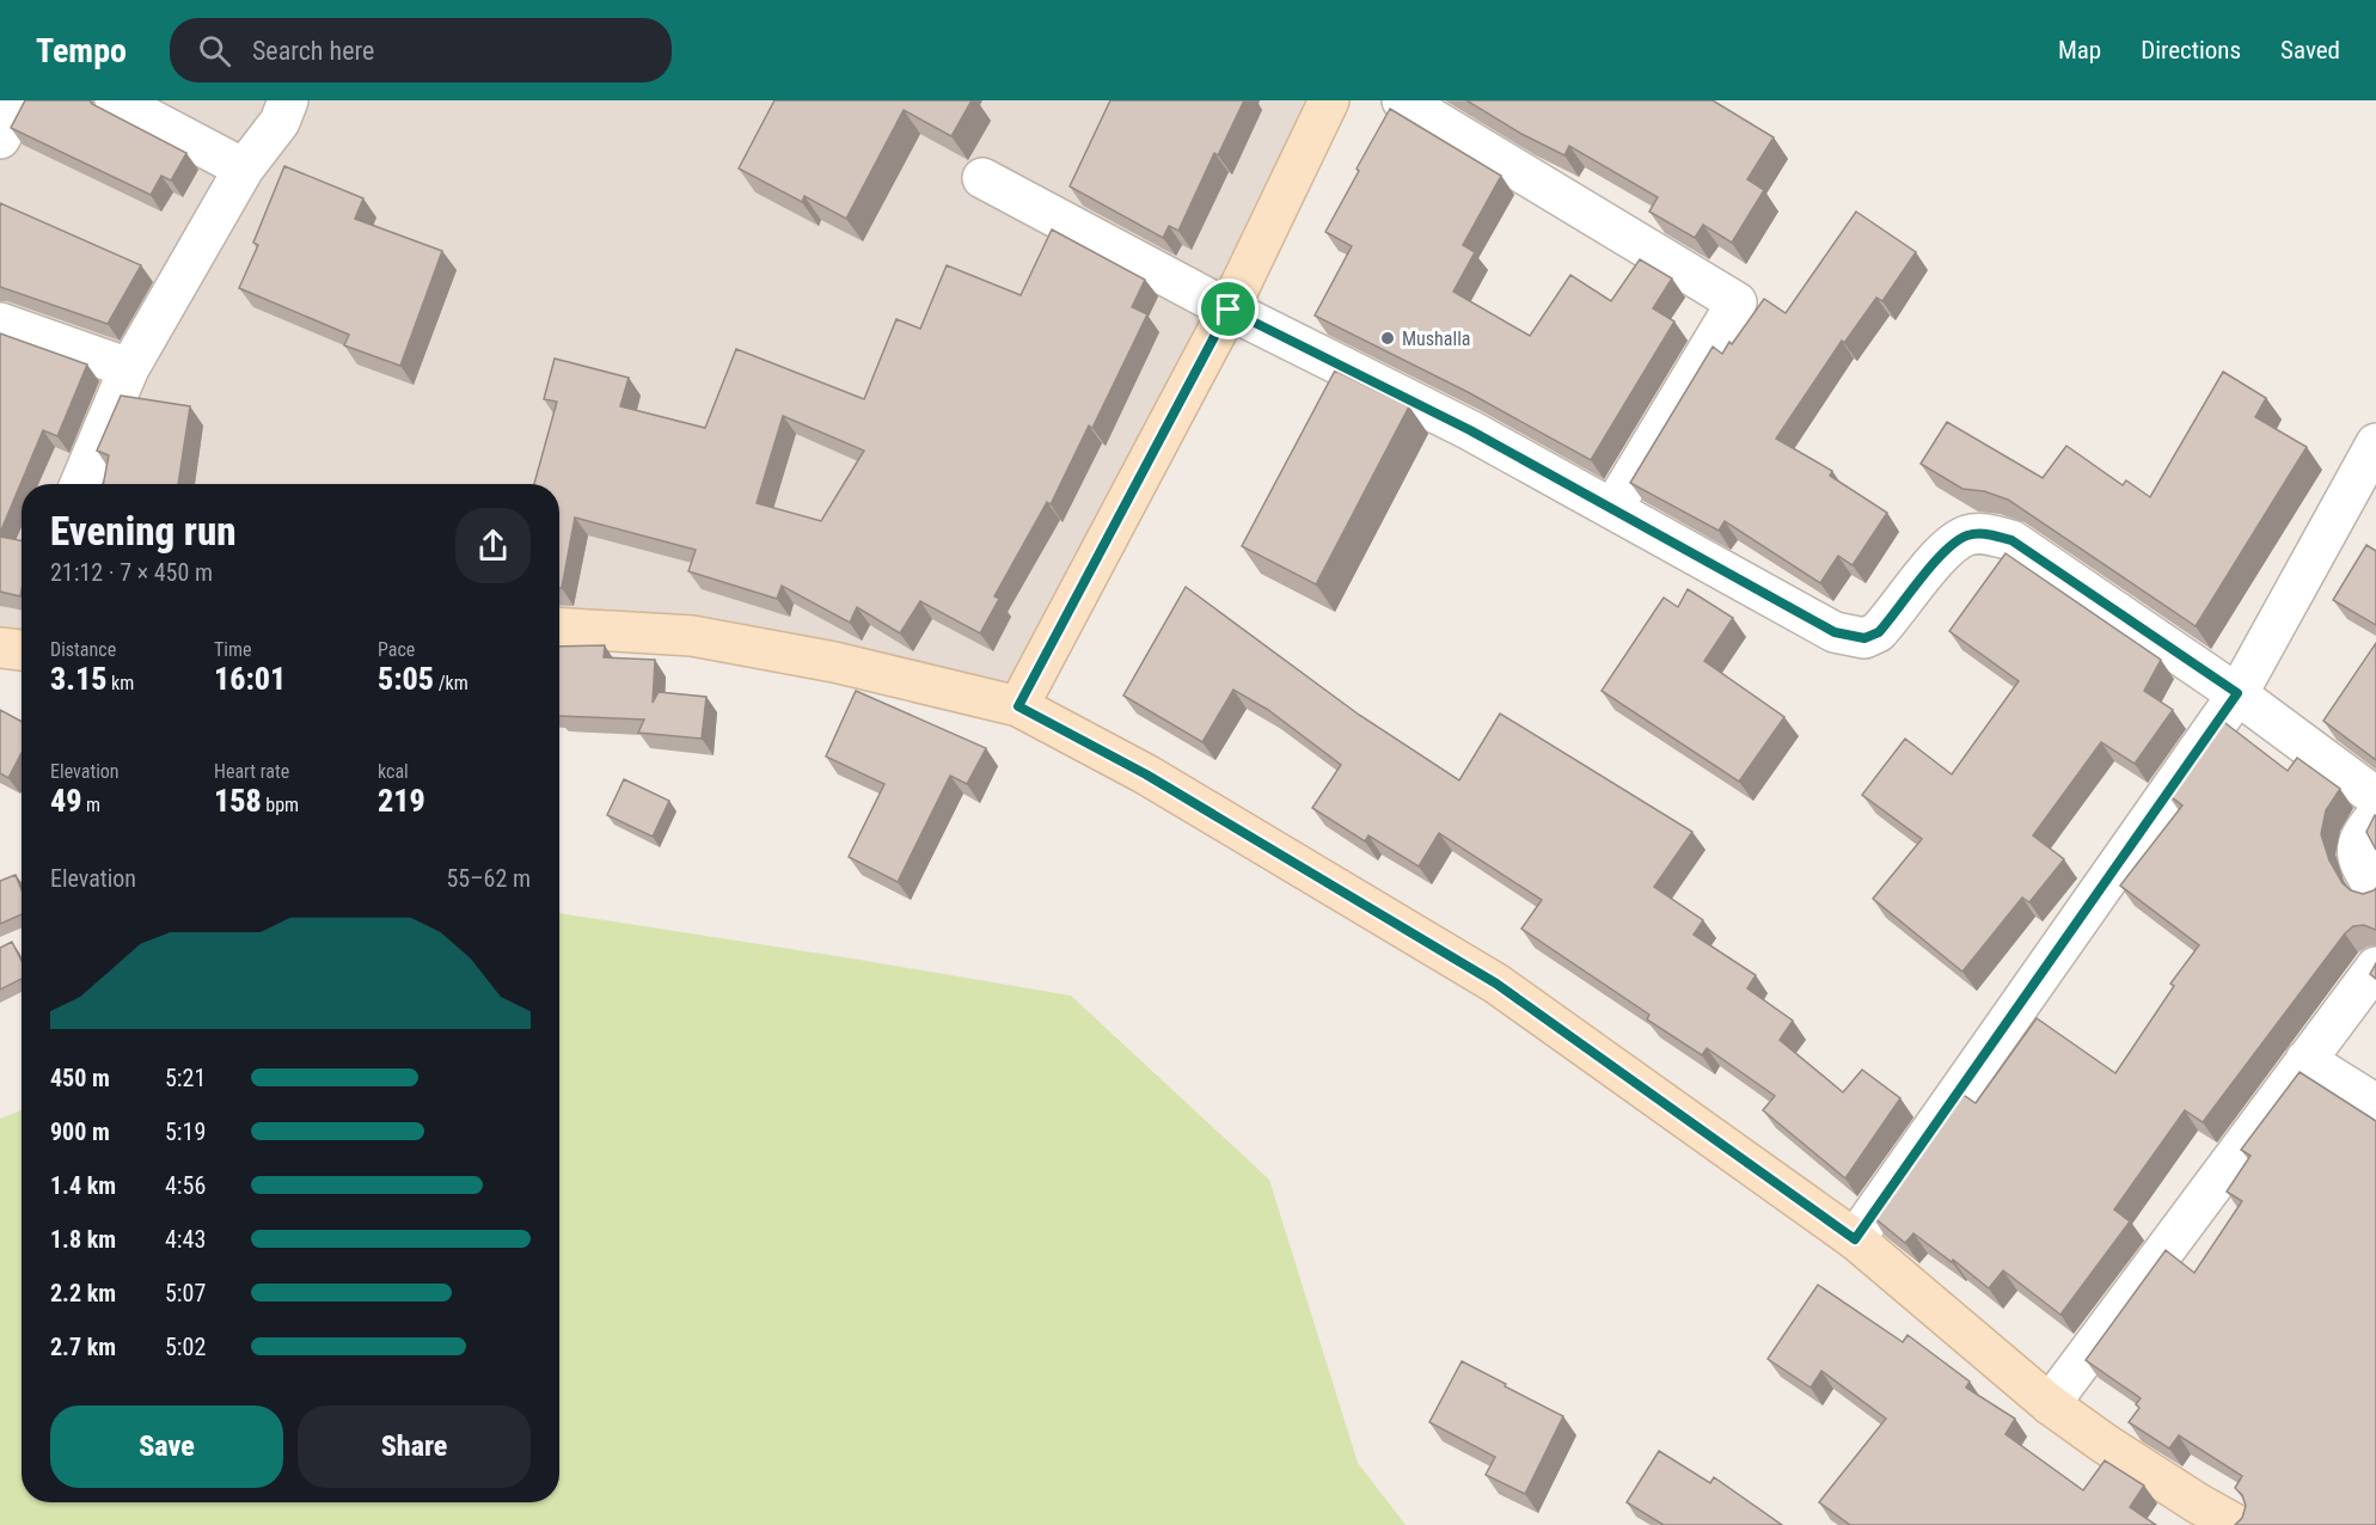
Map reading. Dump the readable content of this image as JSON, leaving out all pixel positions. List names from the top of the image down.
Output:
{
  "places": ["Mushalla"],
  "page": {
    "header": "Tempo",
    "search": "Search here",
    "nav": ["Map", "Directions", "Saved"],
    "heading": ["Evening run", "21:12 · 7 × 450 m"],
    "stats": [
      ["Distance", "3.15 km"],
      ["Time", "16:01"],
      ["Pace", "5:05 /km"],
      ["Elevation", "49 m"],
      ["Heart rate", "158 bpm"],
      ["kcal", "219"]
    ],
    "chart": ["Elevation", "55–62 m"],
    "list": [
      {
        "name": "450 m",
        "note": "5:21"
      },
      {
        "name": "900 m",
        "note": "5:19"
      },
      {
        "name": "1.4 km",
        "note": "4:56"
      },
      {
        "name": "1.8 km",
        "note": "4:43"
      },
      {
        "name": "2.2 km",
        "note": "5:07"
      },
      {
        "name": "2.7 km",
        "note": "5:02"
      }
    ],
    "buttons": ["Save", "Share"]
  }
}
